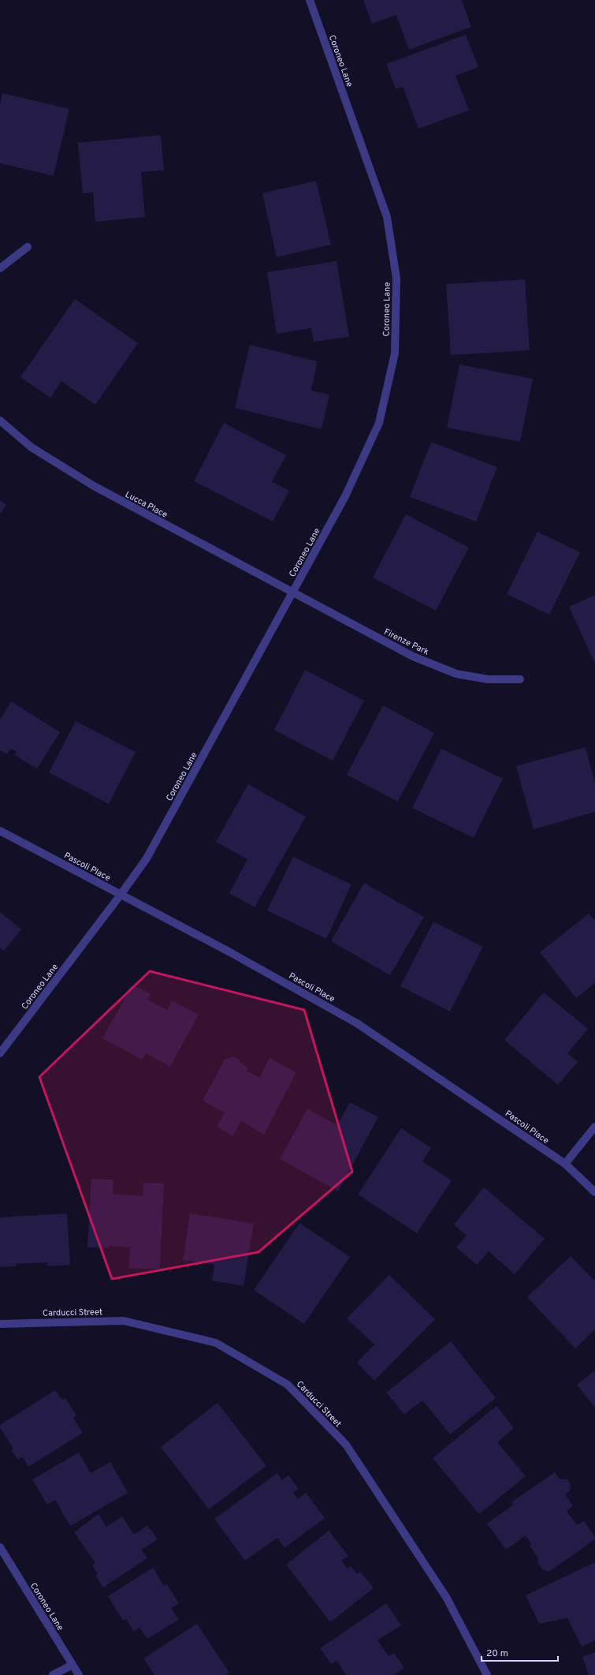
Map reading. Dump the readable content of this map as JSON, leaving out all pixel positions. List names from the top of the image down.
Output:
{
  "streets": {
    "street": [
      "Coroneo Lane",
      "Lucca Place",
      "Firenze Park",
      "Pascoli Place",
      "Carducci Street"
    ]
  },
  "crossings": [
    ["Coroneo Lane", "Lucca Place"],
    ["Coroneo Lane", "Firenze Park"],
    ["Coroneo Lane", "Pascoli Place"],
    ["Lucca Place", "Firenze Park"]
  ],
  "scale_bar": "20 m"
}
